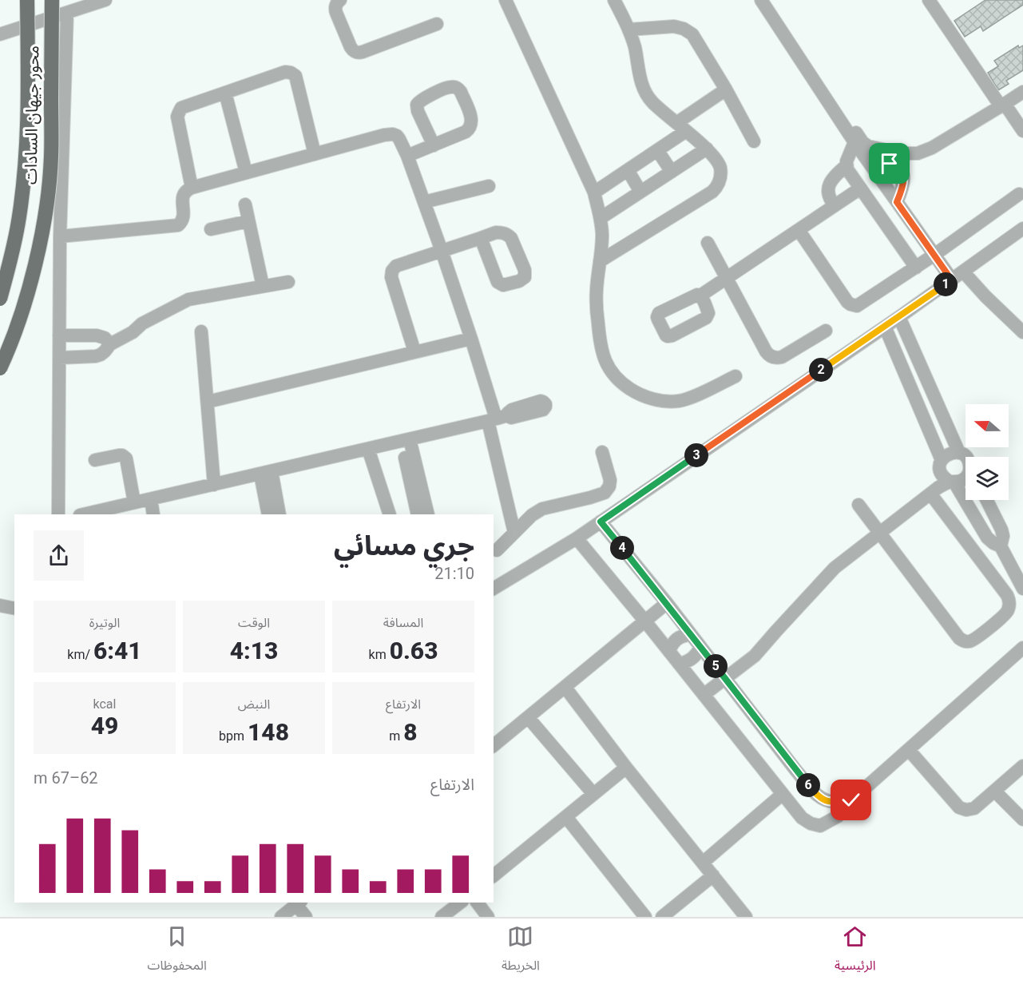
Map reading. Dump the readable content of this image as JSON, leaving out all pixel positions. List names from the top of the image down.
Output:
{
  "streets": {
    "main road": ["محور جيهان السادات"]
  },
  "north": "left",
  "page": {
    "pins": [
      "1",
      "2",
      "3",
      "4",
      "5",
      "6"
    ],
    "heading": ["جري مسائي", "21:10"],
    "stats": [
      ["المسافة", "0.63 km"],
      ["الوقت", "4:13"],
      ["الوتيرة", "6:41 /km"],
      ["الارتفاع", "8 m"],
      ["النبض", "148 bpm"],
      ["kcal", "49"]
    ],
    "chart": ["الارتفاع", "62–67 m"],
    "tabs": ["الرئيسية", "الخريطة", "المحفوظات"]
  }
}
